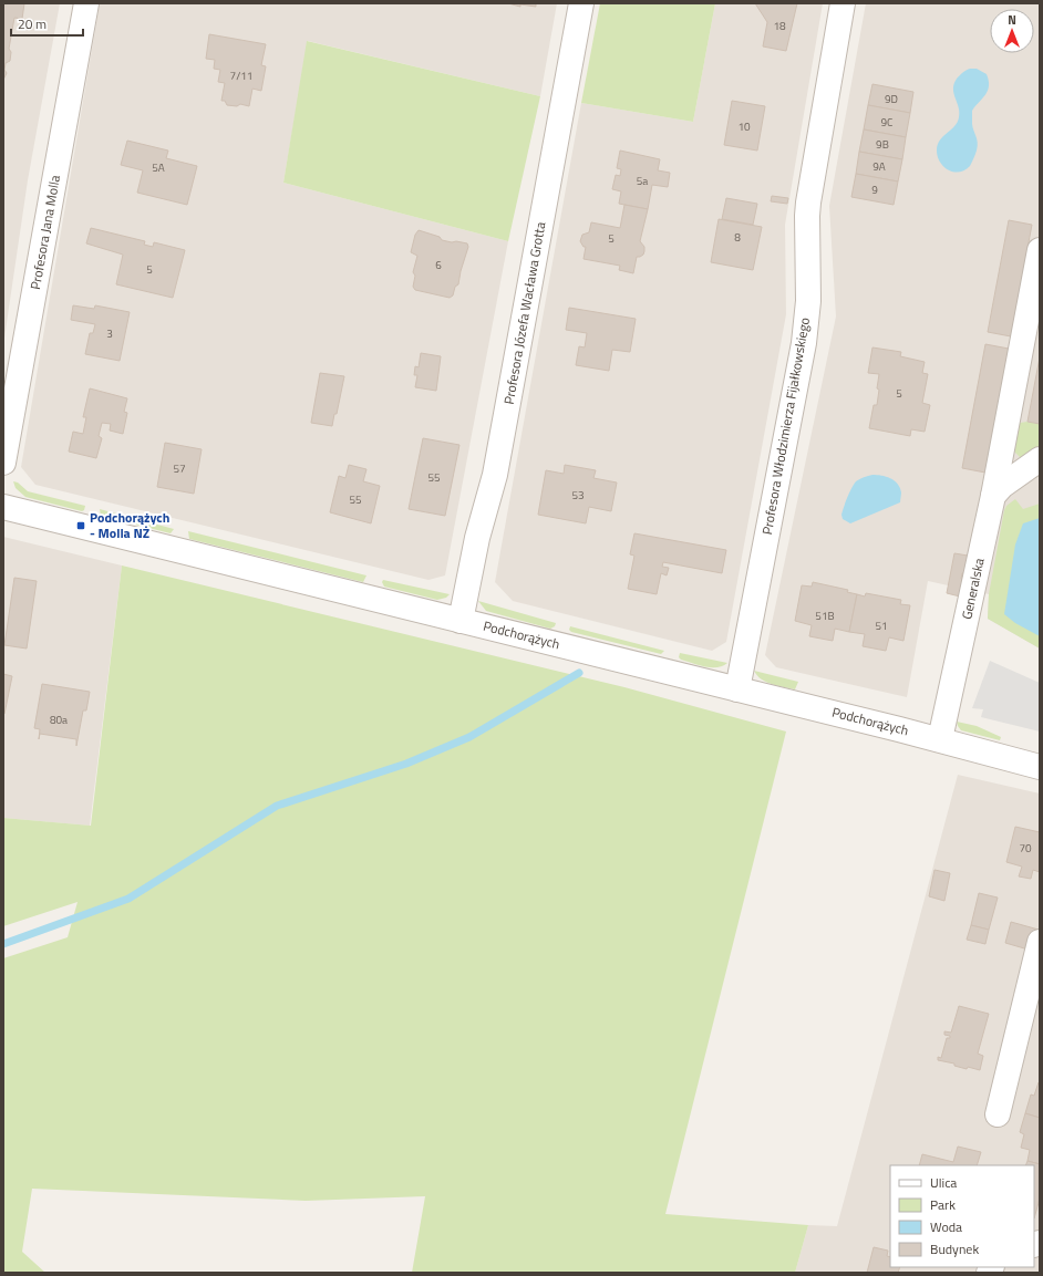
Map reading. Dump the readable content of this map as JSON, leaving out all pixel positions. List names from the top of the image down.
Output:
{
  "streets": {
    "street": [
      "Profesora Jana Molla",
      "Profesora Józefa Wacława Grotta",
      "Profesora Włodzimierza Fijałkowskiego",
      "Generalska",
      "Podchorążych"
    ]
  },
  "crossings": [
    ["Profesora Józefa Wacława Grotta", "Podchorążych"],
    ["Profesora Włodzimierza Fijałkowskiego", "Podchorążych"],
    ["Generalska", "Podchorążych"]
  ],
  "places": {
    "transit": ["Podchorążych - Molla NŻ"]
  },
  "house_numbers": [
    "18",
    "7/11",
    "9D",
    "9C",
    "10",
    "9B",
    "9A",
    "5A",
    "5a",
    "9",
    "8",
    "5",
    "6",
    "5",
    "3",
    "5",
    "57",
    "55",
    "53",
    "55",
    "51B",
    "51",
    "80a",
    "70"
  ],
  "legend": [
    "Ulica",
    "Park",
    "Woda",
    "Budynek"
  ],
  "scale_bar": "20 m",
  "north": "top"
}
